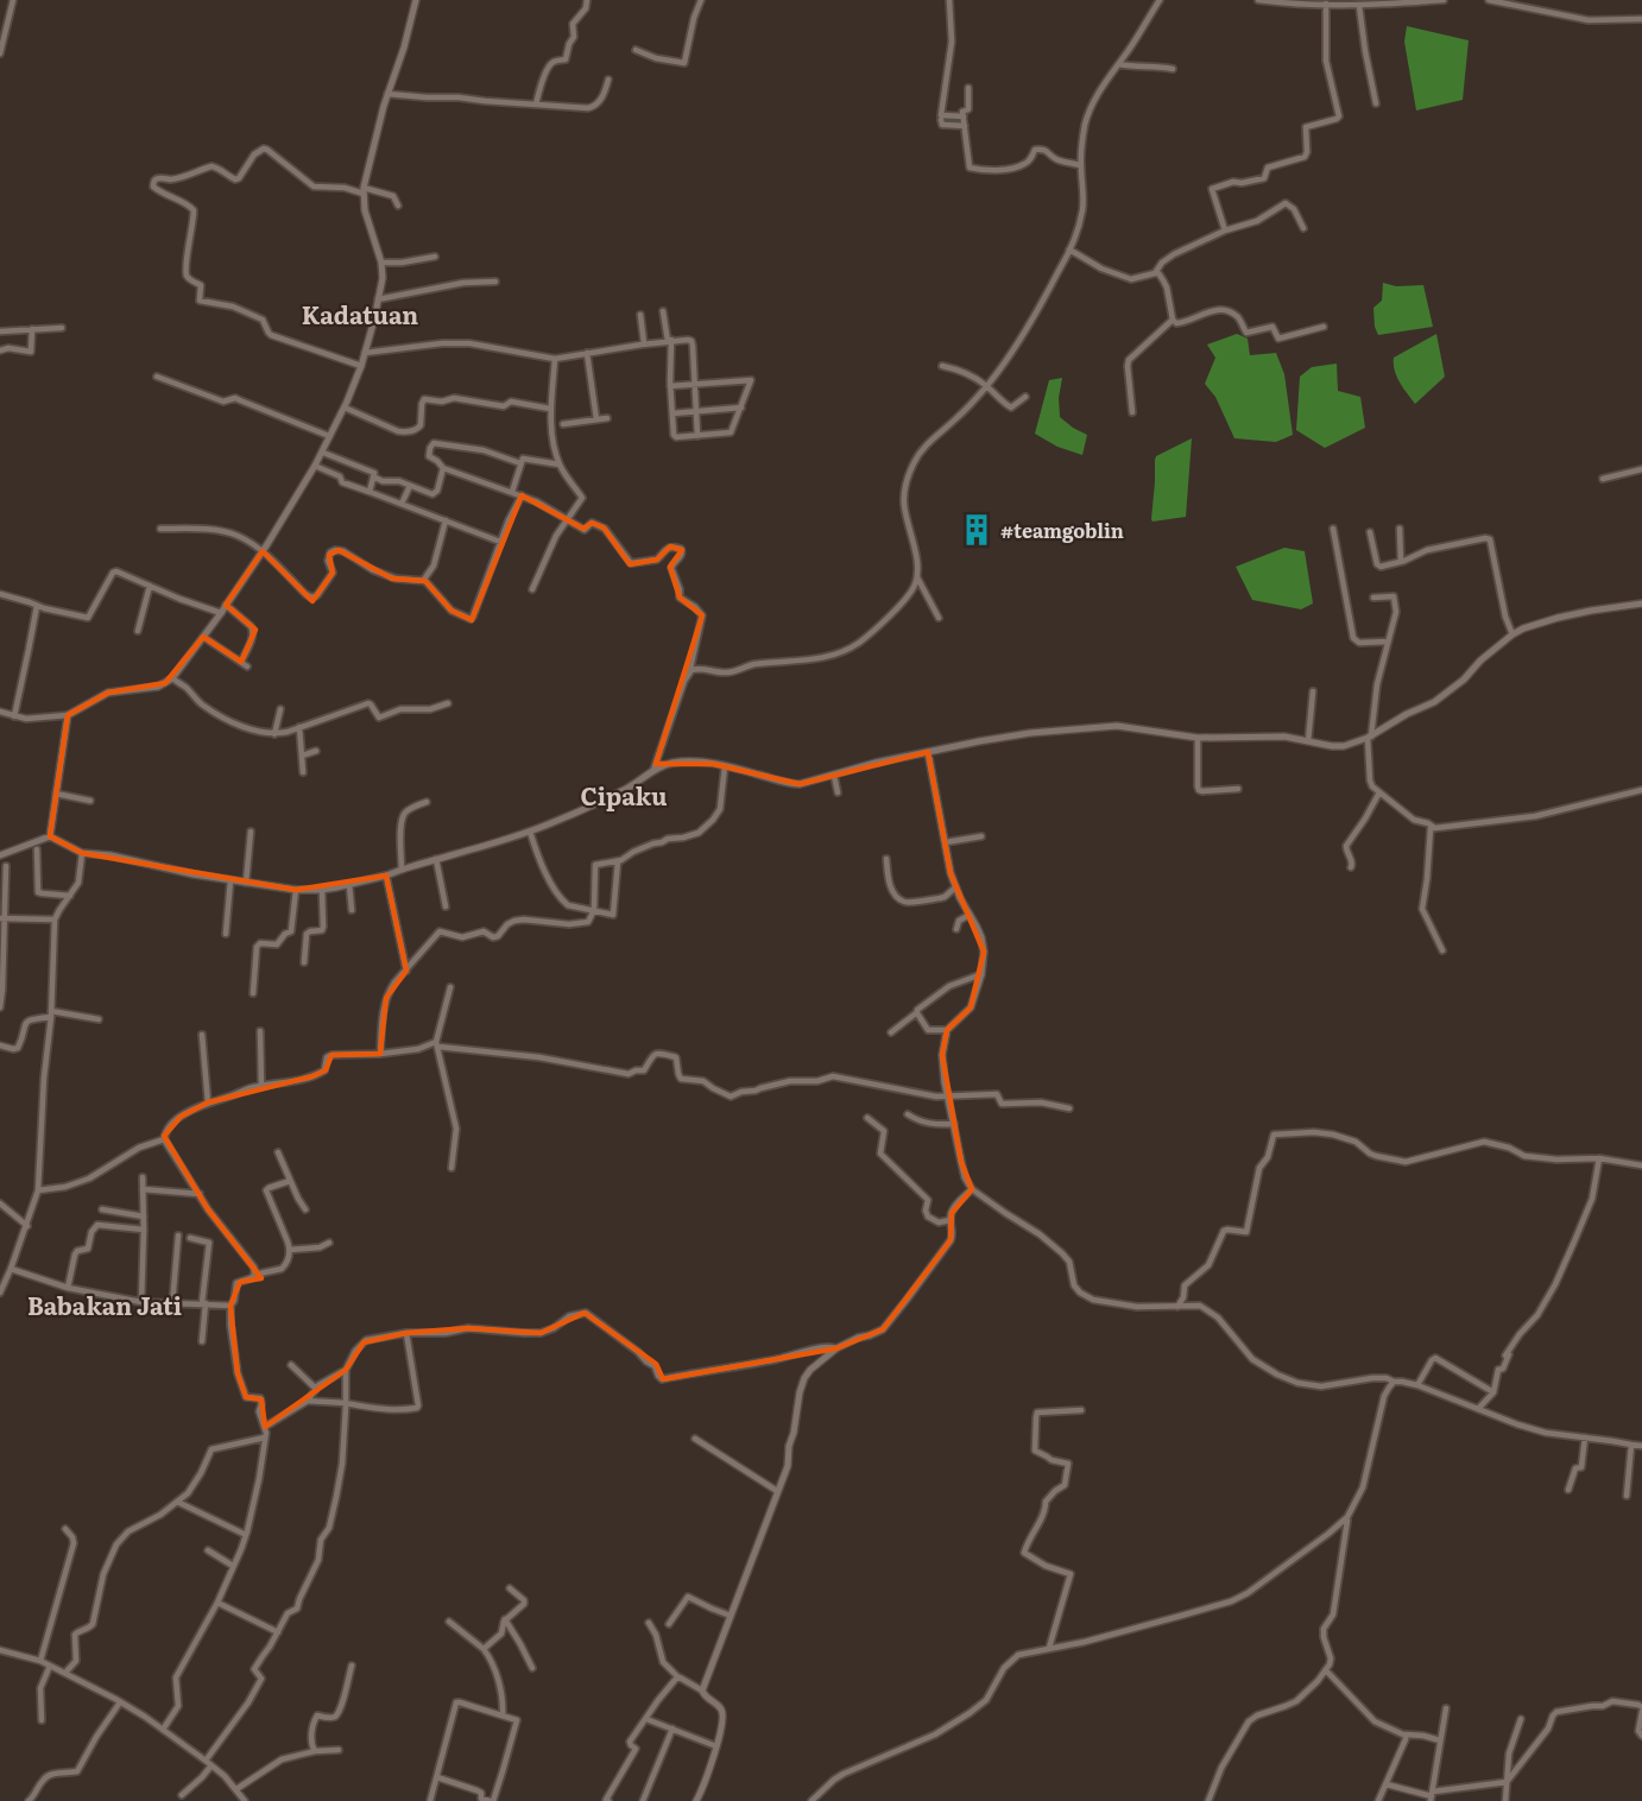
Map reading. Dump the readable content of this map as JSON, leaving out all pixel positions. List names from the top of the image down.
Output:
{
  "districts": ["Kadatuan", "Cipaku", "Babakan Jati"],
  "places": {
    "building": ["#teamgoblin"]
  }
}
